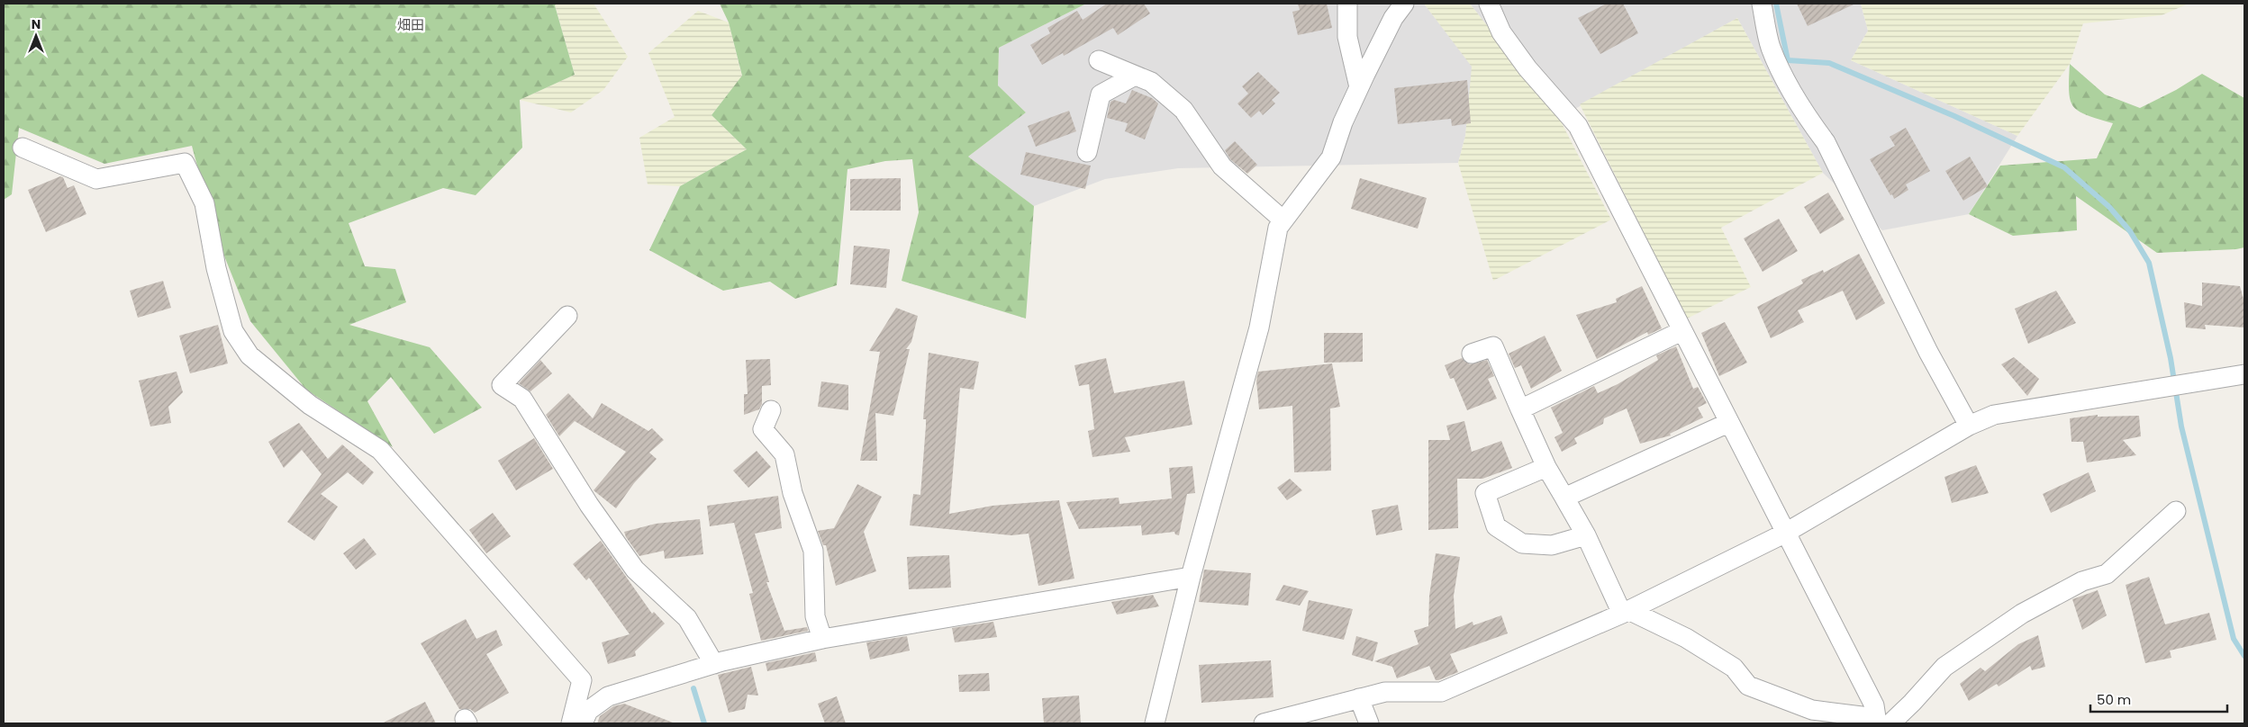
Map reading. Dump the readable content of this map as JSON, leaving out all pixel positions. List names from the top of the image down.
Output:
{
  "districts": ["畑田"],
  "scale_bar": "50 m",
  "north": "top"
}
